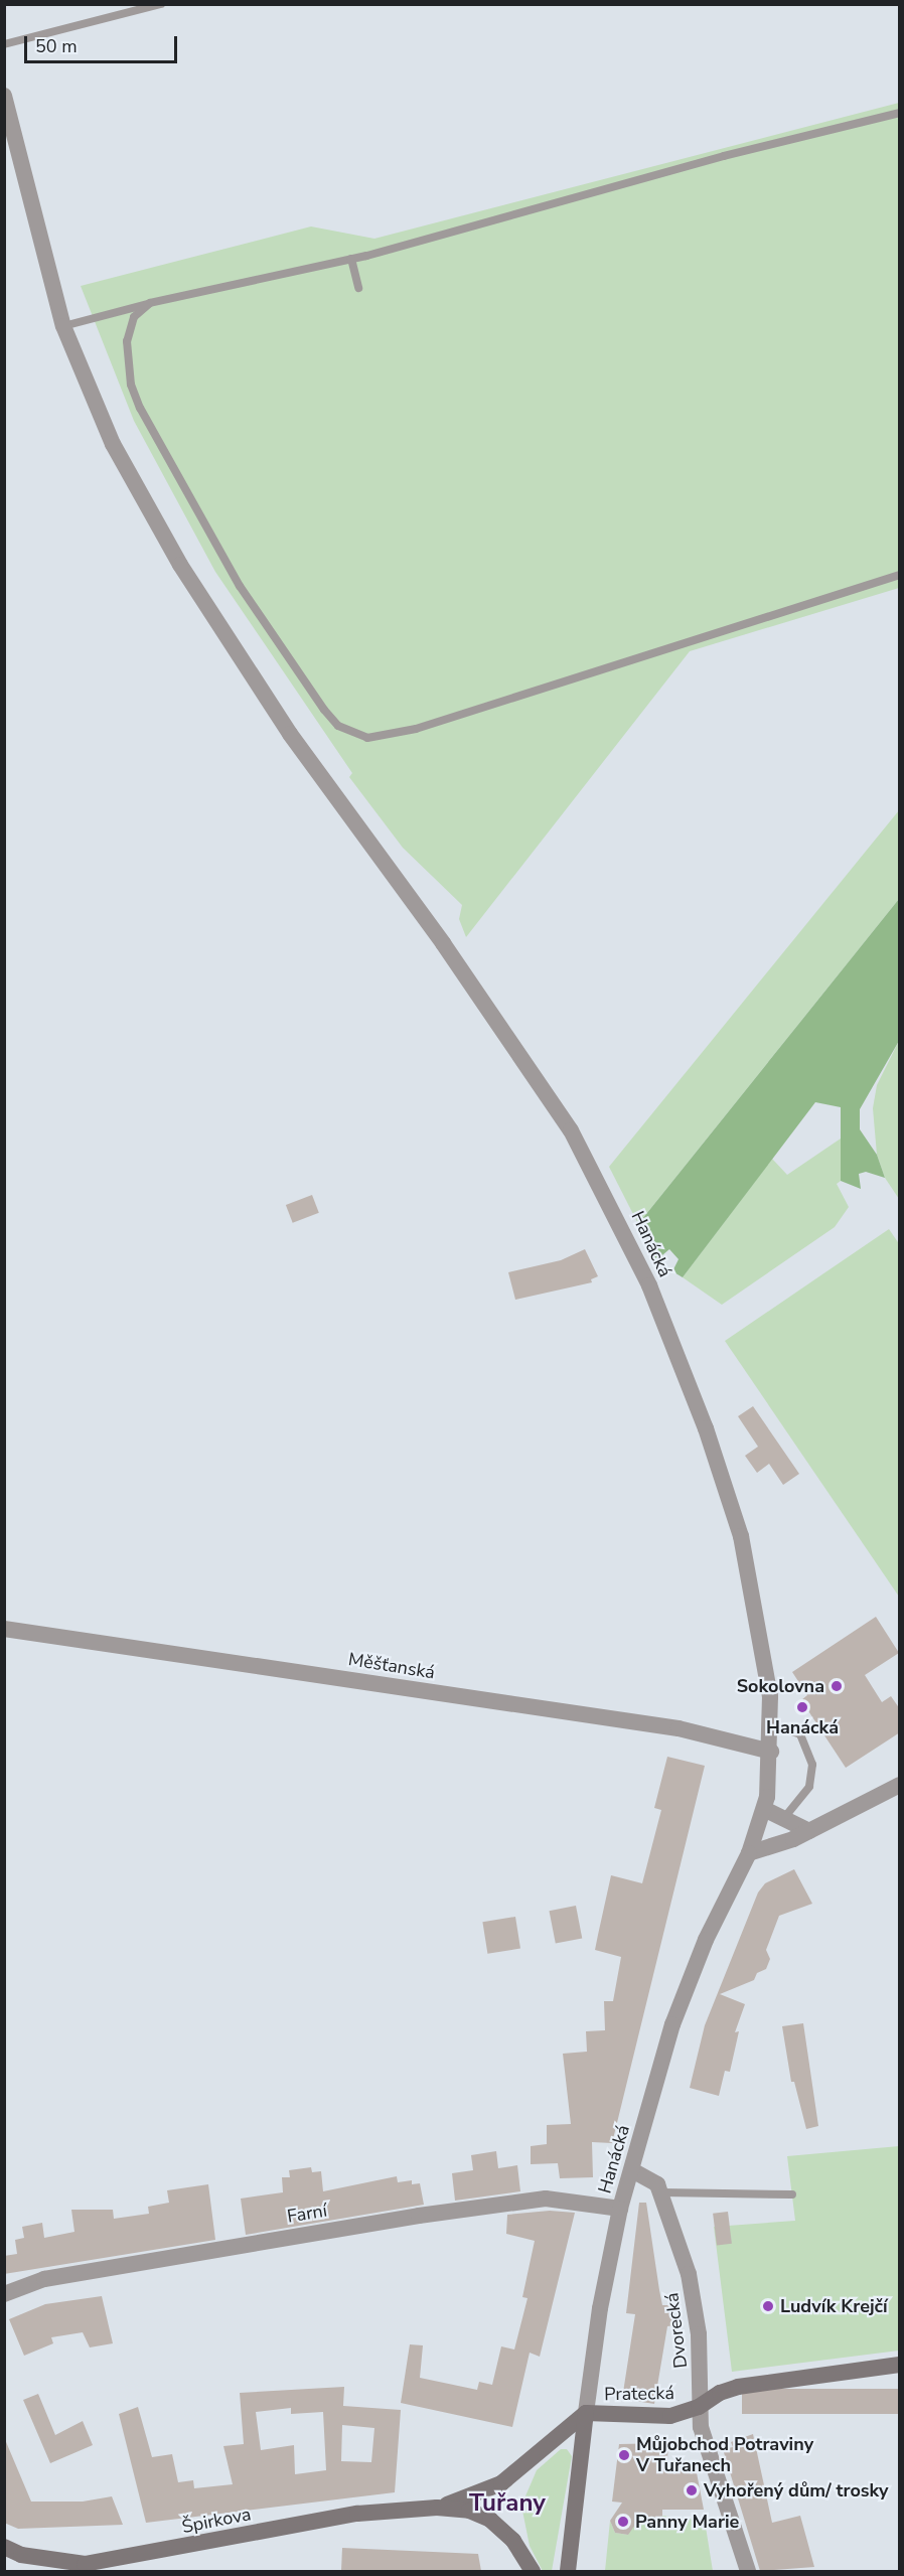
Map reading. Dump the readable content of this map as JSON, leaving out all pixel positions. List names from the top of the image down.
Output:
{
  "streets": {
    "main road": ["Hanácká", "Pratecká", "Špirkova"],
    "street": ["Měšťanská", "Farní", "Dvorecká"]
  },
  "crossings": [
    ["Hanácká", "Měšťanská"],
    ["Hanácká", "Farní"],
    ["Hanácká", "Pratecká"],
    ["Dvorecká", "Pratecká"],
    ["Pratecká", "Špirkova"]
  ],
  "districts": ["Tuřany"],
  "places": [
    "Sokolovna",
    "Hanácká",
    "Ludvík Krejčí",
    "Můjobchod Potraviny V Tuřanech",
    "Vyhořený dům/ trosky",
    "Panny Marie"
  ],
  "scale_bar": "50 m"
}
